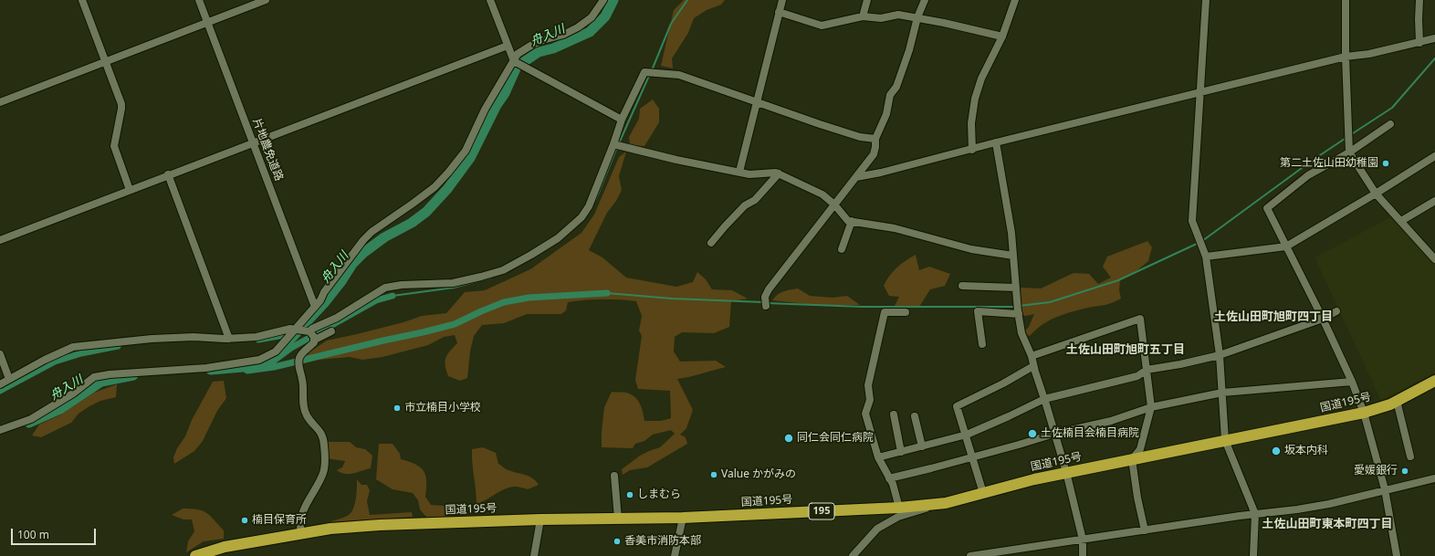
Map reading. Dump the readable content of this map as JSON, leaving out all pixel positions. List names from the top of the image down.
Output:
{
  "streets": {
    "highway": ["国道195号", "195"],
    "street": ["片地農免道路"]
  },
  "districts": ["土佐山田町旭町四丁目", "土佐山田町旭町五丁目", "土佐山田町東本町四丁目"],
  "water": ["舟入川"],
  "places": [
    "第二土佐山田幼稚園",
    "市立楠目小学校",
    "土佐楠目会楠目病院",
    "同仁会同仁病院",
    "坂本内科",
    "愛媛銀行",
    "Value かがみの",
    "しまむら",
    "楠目保育所",
    "香美市消防本部"
  ],
  "scale_bar": "100 m"
}
